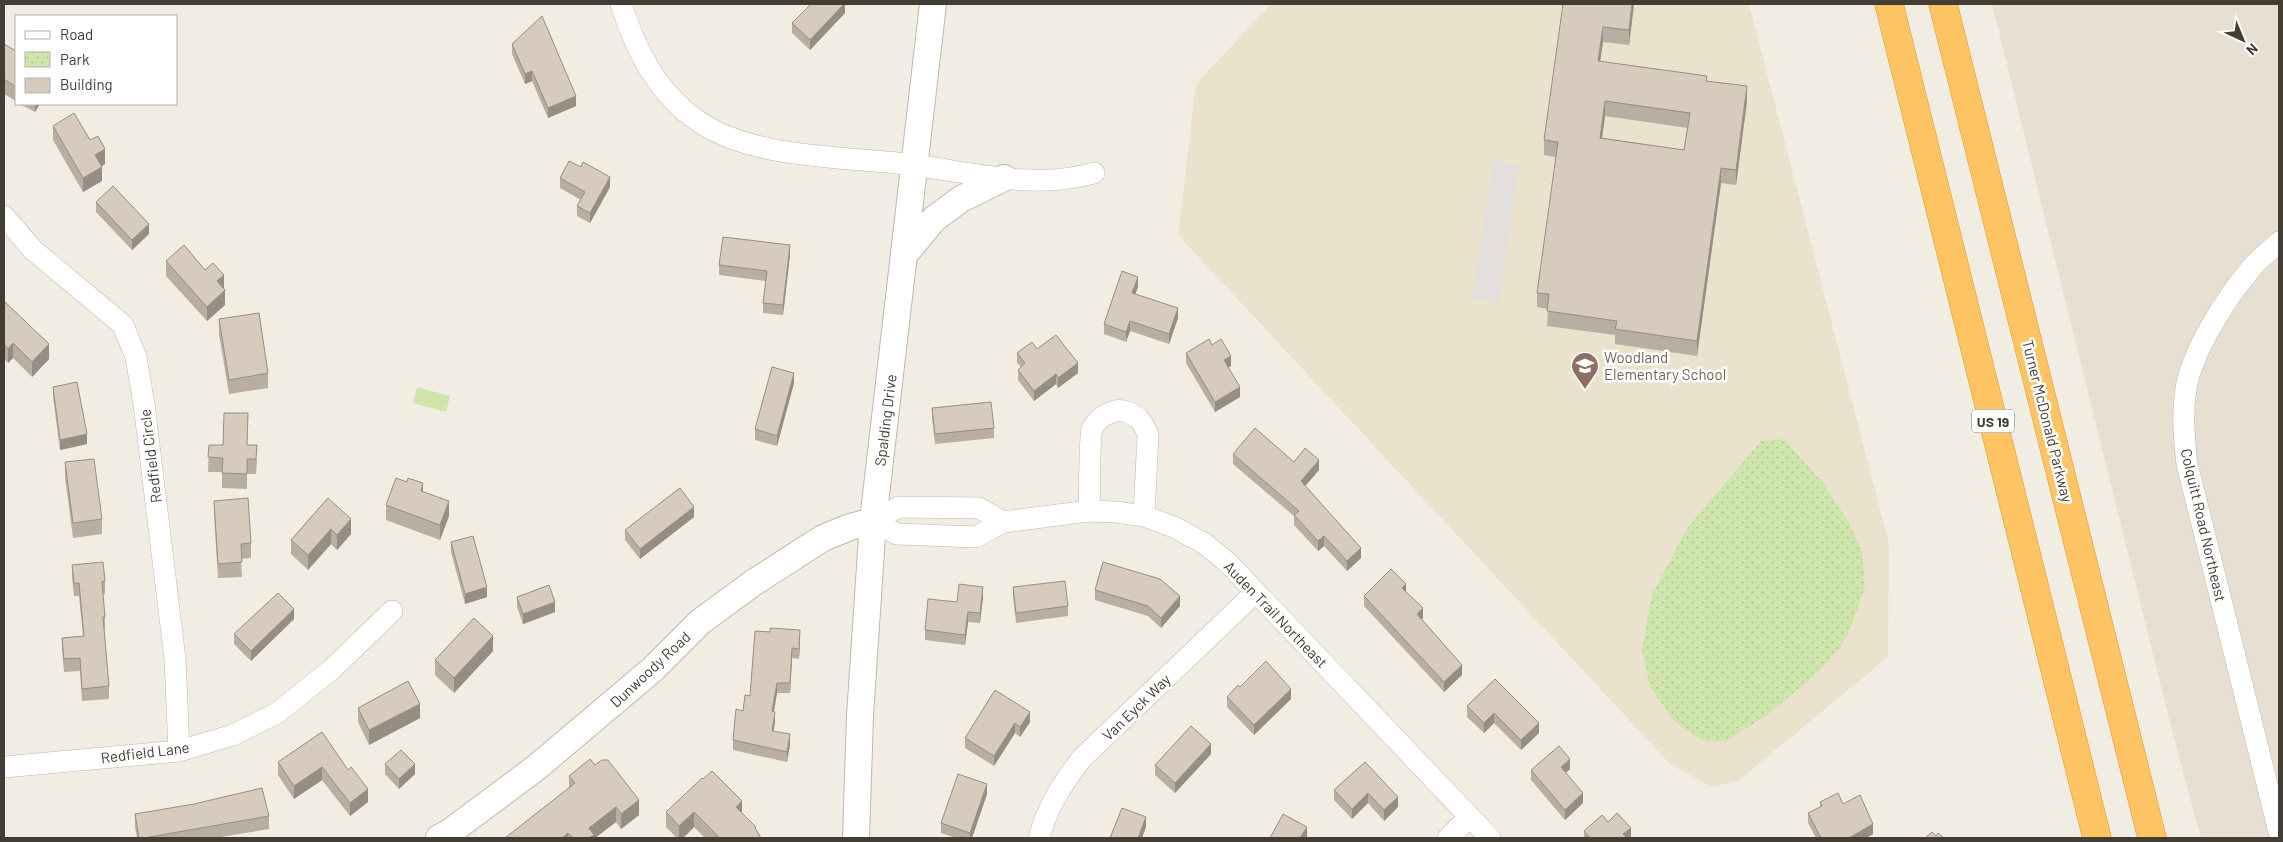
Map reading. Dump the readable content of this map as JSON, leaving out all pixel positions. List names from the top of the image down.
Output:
{
  "streets": {
    "highway": ["US 19", "Turner McDonald Parkway"],
    "street": [
      "Spalding Drive",
      "Redfield Circle",
      "Colquitt Road Northeast",
      "Auden Trail Northeast",
      "Dunwoody Road",
      "Van Eyck Way",
      "Redfield Lane"
    ]
  },
  "crossings": [
    ["Spalding Drive", "Auden Trail Northeast"],
    ["Spalding Drive", "Dunwoody Road"],
    ["Redfield Circle", "Redfield Lane"],
    ["Auden Trail Northeast", "Dunwoody Road"],
    ["Auden Trail Northeast", "Van Eyck Way"]
  ],
  "places": {
    "school or university": ["Woodland Elementary School"]
  },
  "legend": ["Road", "Park", "Building"],
  "north": "bottom right"
}
